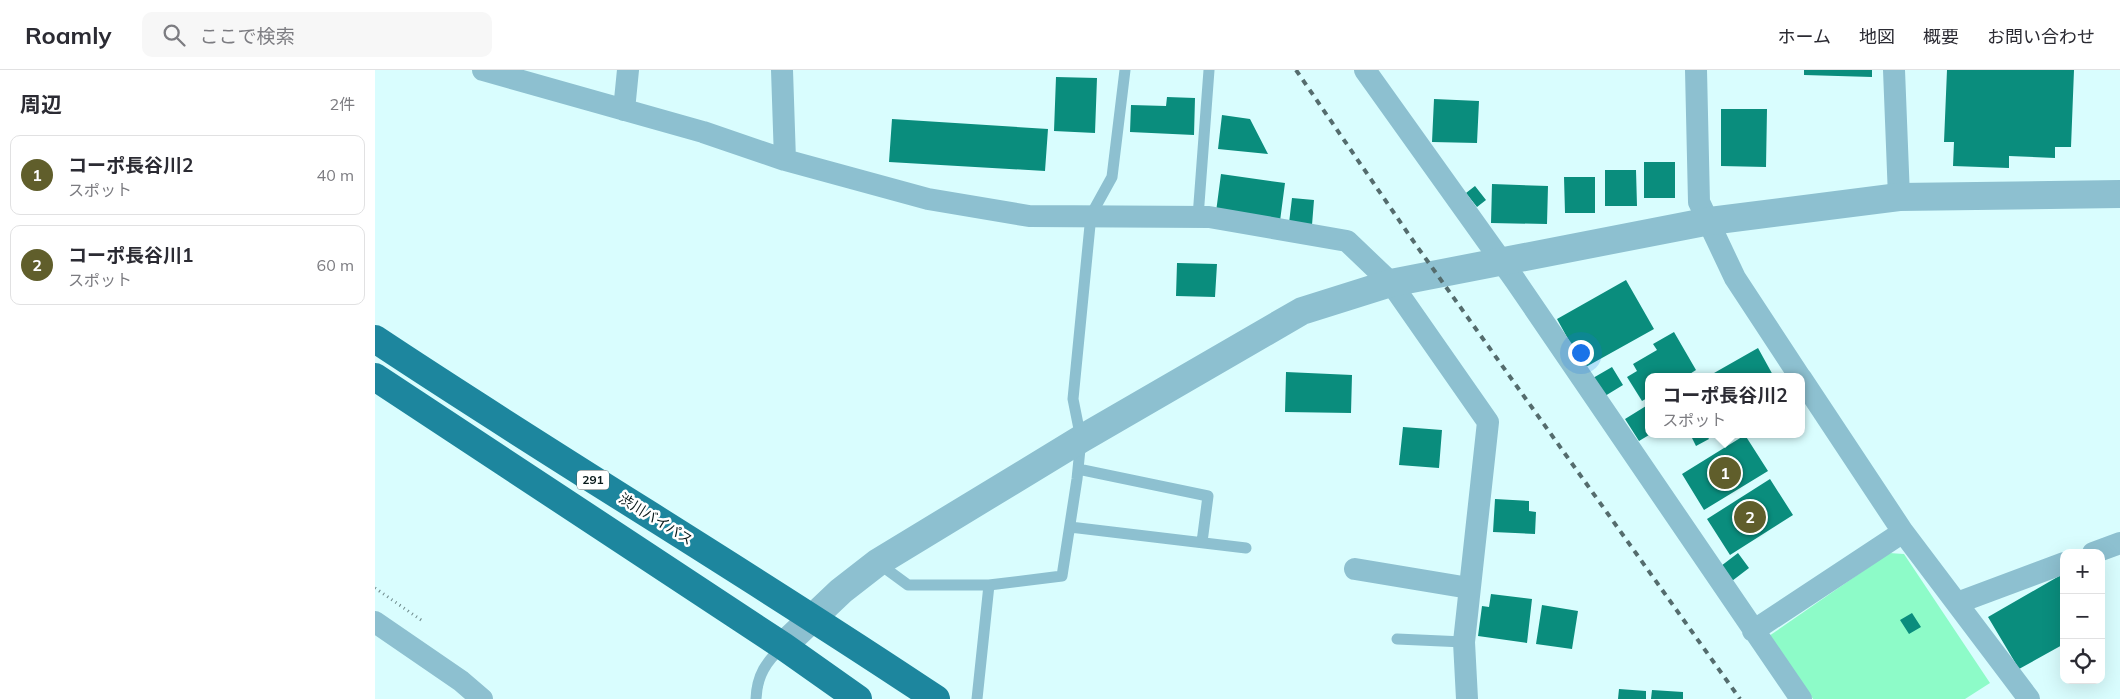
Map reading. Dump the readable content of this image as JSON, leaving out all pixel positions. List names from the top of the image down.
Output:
{
  "streets": {
    "highway": ["291", "渋川バイパス"]
  },
  "page": {
    "header": "Roamly",
    "search": "ここで検索",
    "nav": [
      "ホーム",
      "地図",
      "概要",
      "お問い合わせ"
    ],
    "heading": ["周辺", "2件"],
    "list": [
      {
        "mark": "1",
        "name": "コーポ長谷川2",
        "note": "スポット",
        "value": "40 m"
      },
      {
        "mark": "2",
        "name": "コーポ長谷川1",
        "note": "スポット",
        "value": "60 m"
      }
    ],
    "popup": ["コーポ長谷川2", "スポット"],
    "pins": ["1", "2"],
    "map_buttons": ["+", "−"]
  }
}
